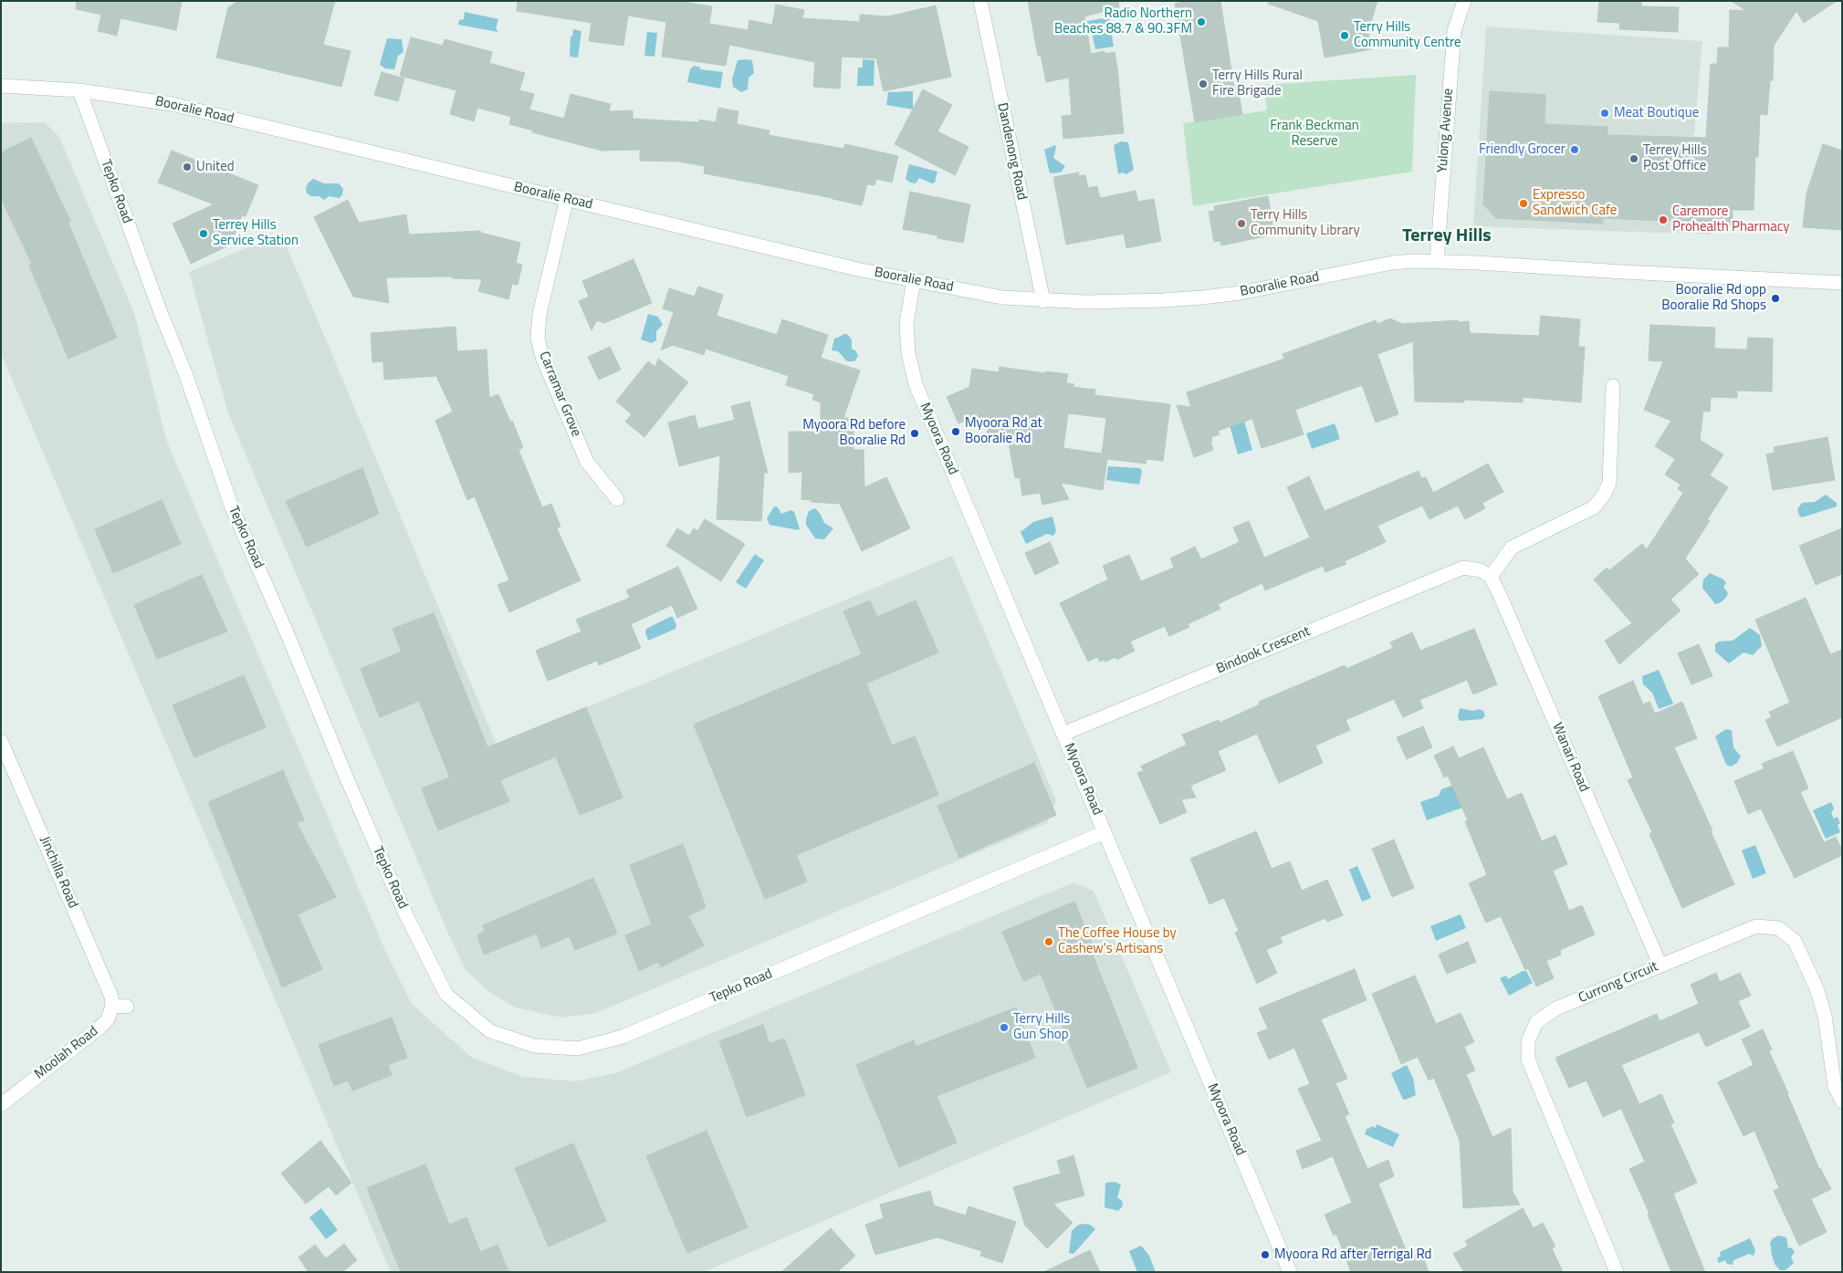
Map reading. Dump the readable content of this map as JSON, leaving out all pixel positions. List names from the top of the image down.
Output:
{
  "streets": {
    "street": [
      "Booralie Road",
      "Yulong Avenue",
      "Dandenong Road",
      "Tepko Road",
      "Carramar Grove",
      "Myoora Road",
      "Bindook Crescent",
      "Wanari Road",
      "Jinchilla Road",
      "Currong Circuit",
      "Moolah Road"
    ]
  },
  "crossings": [
    ["Booralie Road", "Yulong Avenue"],
    ["Booralie Road", "Dandenong Road"],
    ["Booralie Road", "Tepko Road"],
    ["Booralie Road", "Carramar Grove"],
    ["Booralie Road", "Myoora Road"],
    ["Tepko Road", "Myoora Road"],
    ["Myoora Road", "Bindook Crescent"],
    ["Bindook Crescent", "Wanari Road"],
    ["Wanari Road", "Currong Circuit"],
    ["Jinchilla Road", "Moolah Road"]
  ],
  "districts": ["Terrey Hills"],
  "parks": ["Frank Beckman Reserve"],
  "places": [
    "Radio Northern Beaches 88.7 & 90.3FM",
    "Terry Hills Community Centre",
    "Terry Hills Rural Fire Brigade",
    "Meat Boutique",
    "Friendly Grocer",
    "Terrey Hills Post Office",
    "United",
    "Expresso Sandwich Cafe",
    "Caremore Prohealth Pharmacy",
    "Terry Hills Community Library",
    "Terrey Hills Service Station",
    "Booralie Rd opp Booralie Rd Shops",
    "Myoora Rd at Booralie Rd",
    "Myoora Rd before Booralie Rd",
    "The Coffee House by Cashew's Artisans",
    "Terry Hills Gun Shop",
    "Myoora Rd after Terrigal Rd"
  ]
}
